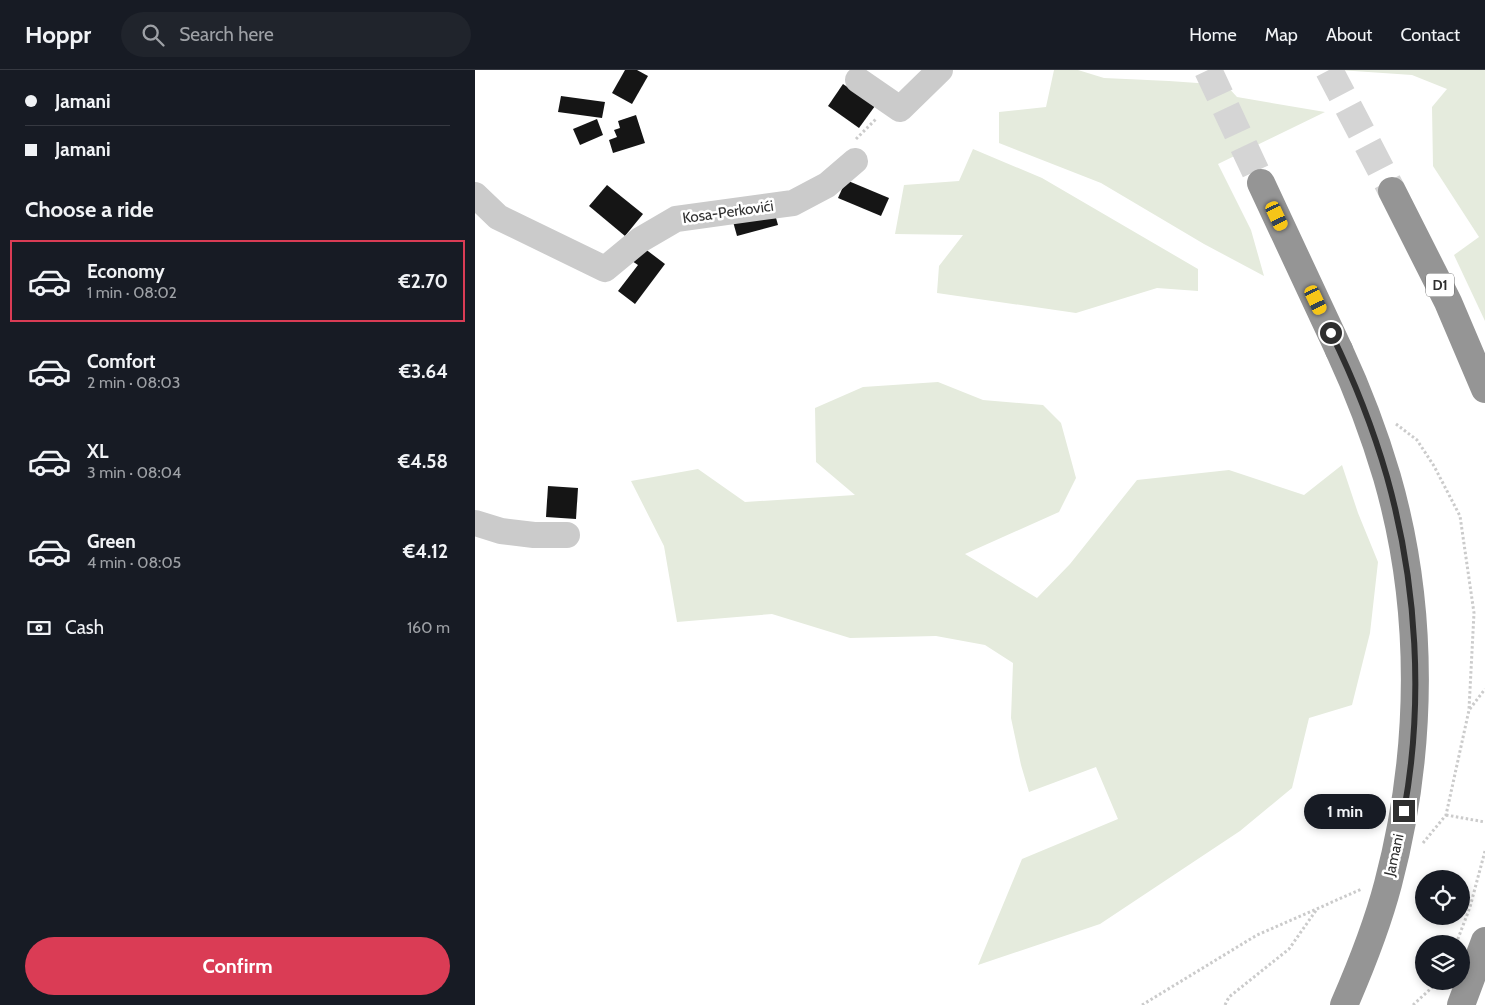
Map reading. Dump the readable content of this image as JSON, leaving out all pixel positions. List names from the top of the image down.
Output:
{
  "streets": {
    "highway": ["D1", "Jamani"],
    "street": ["Kosa-Perkovići"]
  },
  "page": {
    "header": "Hoppr",
    "search": "Search here",
    "nav": [
      "Home",
      "Map",
      "About",
      "Contact"
    ],
    "banner": ["Jamani", "Jamani"],
    "heading": "Choose a ride",
    "list": [
      {
        "name": "Economy",
        "note": "1 min · 08:02",
        "value": "€2.70"
      },
      {
        "name": "Comfort",
        "note": "2 min · 08:03",
        "value": "€3.64"
      },
      {
        "name": "XL",
        "note": "3 min · 08:04",
        "value": "€4.58"
      },
      {
        "name": "Green",
        "note": "4 min · 08:05",
        "value": "€4.12"
      }
    ],
    "pay": ["Cash", "160 m"],
    "bubble": "1 min",
    "buttons": "Confirm"
  }
}
